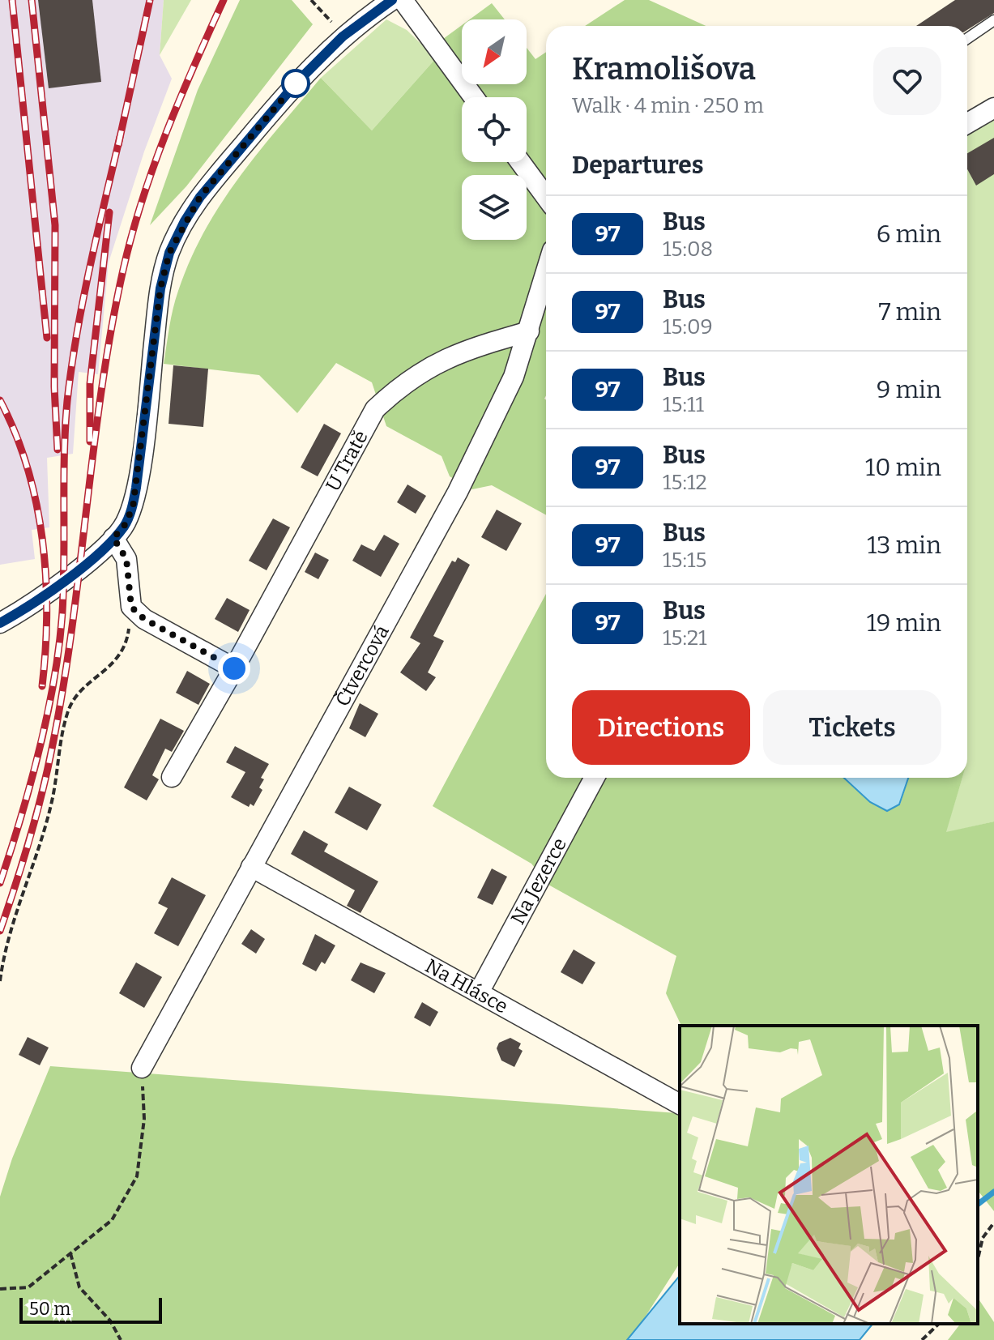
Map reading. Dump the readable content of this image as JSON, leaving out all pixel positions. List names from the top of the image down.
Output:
{
  "streets": {
    "street": [
      "U Tratě",
      "Čtvercová",
      "Na Jezerce",
      "Na Hlásce"
    ]
  },
  "crossings": [
    ["U Tratě", "Čtvercová"],
    ["Čtvercová", "Na Hlásce"],
    ["Na Jezerce", "Na Hlásce"]
  ],
  "lines": ["bus line 97"],
  "scale_bar": "50 m",
  "north": "bottom left",
  "page": {
    "heading": [
      ["Kramolišova", "Walk · 4 min · 250 m"],
      "Departures"
    ],
    "list": [
      {
        "mark": "97",
        "name": "Bus",
        "note": "15:08",
        "value": "6 min"
      },
      {
        "mark": "97",
        "name": "Bus",
        "note": "15:09",
        "value": "7 min"
      },
      {
        "mark": "97",
        "name": "Bus",
        "note": "15:11",
        "value": "9 min"
      },
      {
        "mark": "97",
        "name": "Bus",
        "note": "15:12",
        "value": "10 min"
      },
      {
        "mark": "97",
        "name": "Bus",
        "note": "15:15",
        "value": "13 min"
      },
      {
        "mark": "97",
        "name": "Bus",
        "note": "15:21",
        "value": "19 min"
      }
    ],
    "buttons": ["Directions", "Tickets"],
    "scale": "50 m"
  }
}
